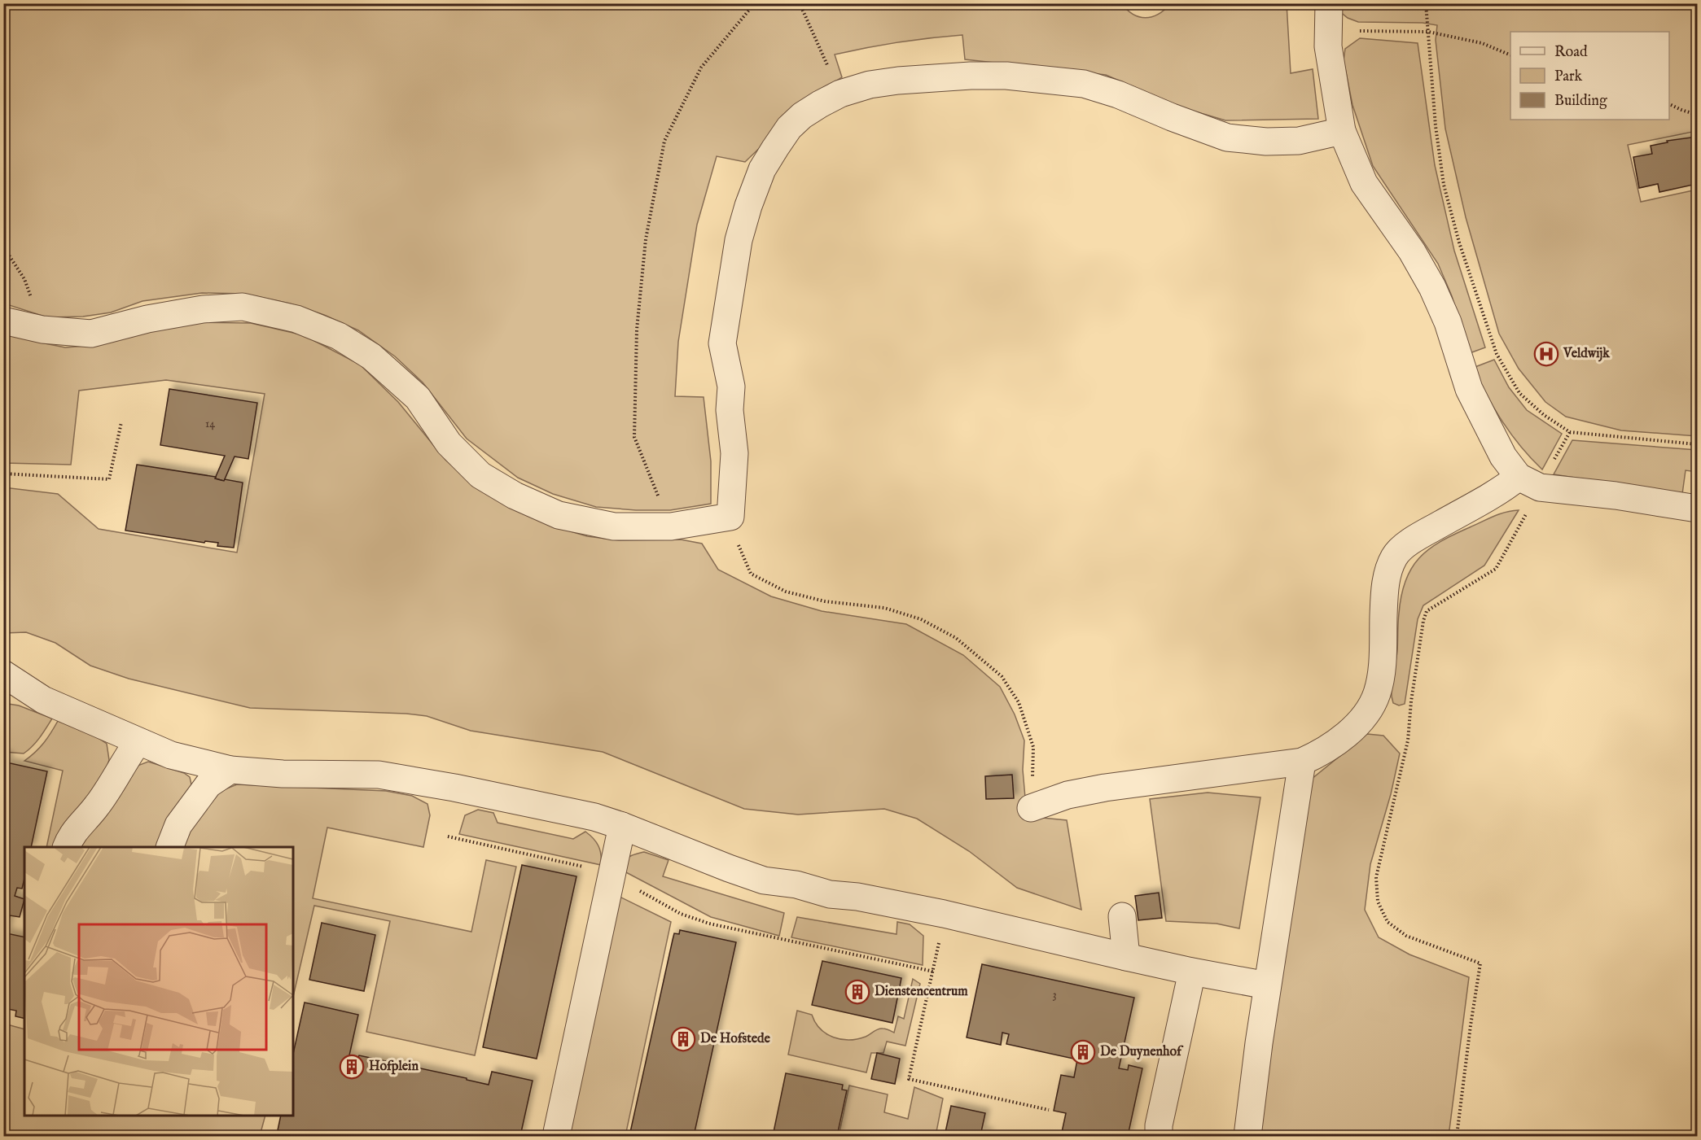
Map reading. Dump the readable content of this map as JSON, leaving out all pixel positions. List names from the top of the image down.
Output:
{
  "places": {
    "hospital": ["Veldwijk"],
    "building": [
      "Dienstencentrum",
      "De Hofstede",
      "De Duynenhof",
      "Hofplein"
    ]
  },
  "house_numbers": ["14", "3"],
  "legend": ["Road", "Park", "Building"]
}
